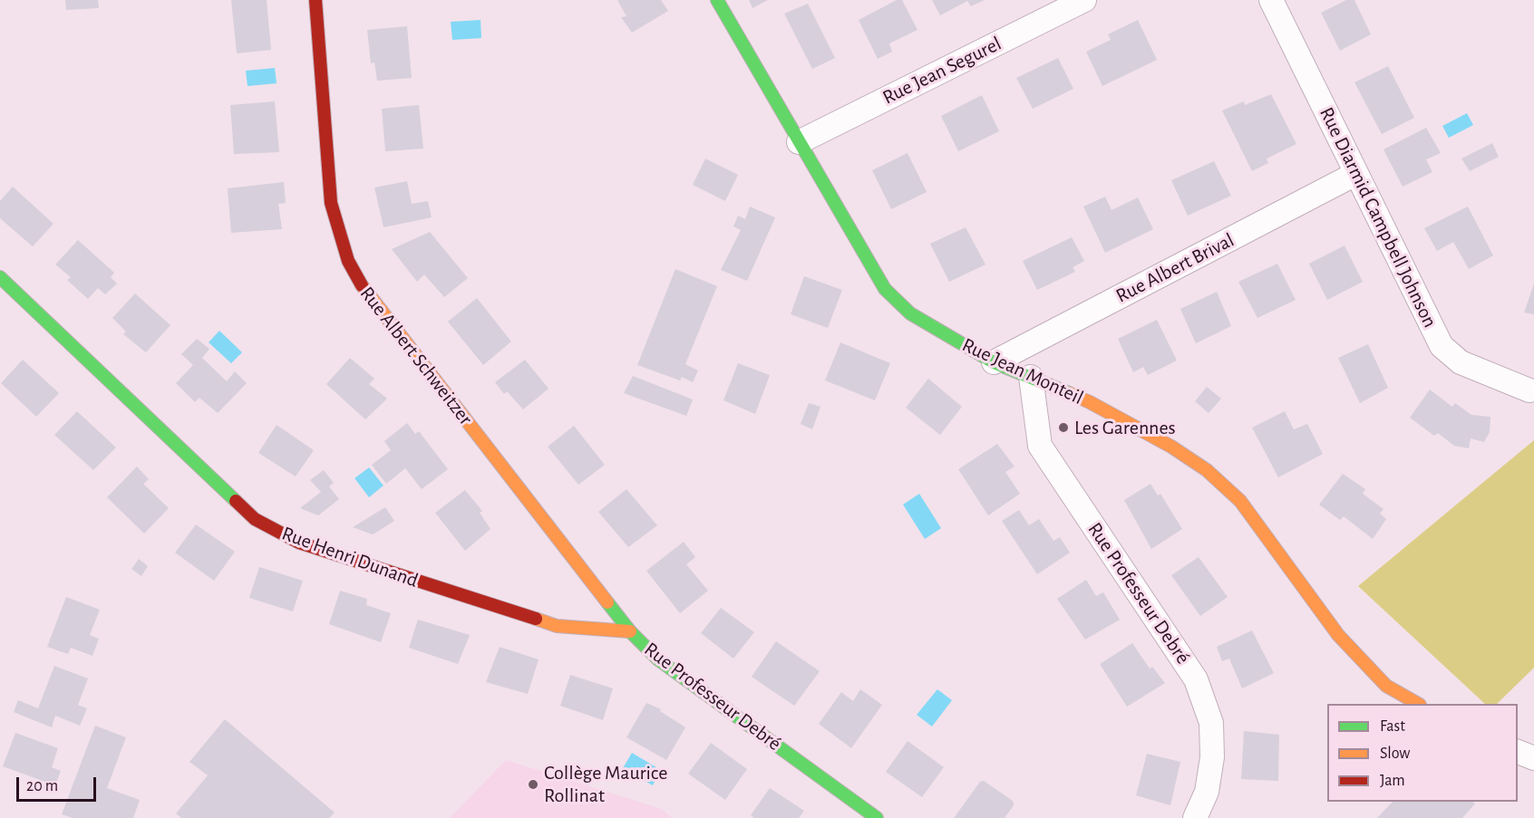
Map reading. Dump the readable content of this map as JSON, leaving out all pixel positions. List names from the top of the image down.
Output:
{
  "streets": {
    "street": [
      "Rue Jean Segurel",
      "Rue Diarmid Campbell Johnson",
      "Rue Albert Brival",
      "Rue Albert Schweitzer",
      "Rue Jean Monteil",
      "Rue Henri Dunand",
      "Rue Professeur Debré"
    ]
  },
  "crossings": [
    ["Rue Jean Segurel", "Rue Jean Monteil"],
    ["Rue Diarmid Campbell Johnson", "Rue Albert Brival"],
    ["Rue Albert Brival", "Rue Jean Monteil"],
    ["Rue Albert Schweitzer", "Rue Henri Dunand"],
    ["Rue Albert Schweitzer", "Rue Professeur Debré"],
    ["Rue Jean Monteil", "Rue Professeur Debré"],
    ["Rue Henri Dunand", "Rue Professeur Debré"]
  ],
  "places": ["Les Garennes", "Collège Maurice Rollinat"],
  "legend": ["Fast", "Slow", "Jam"],
  "scale_bar": "20 m"
}
